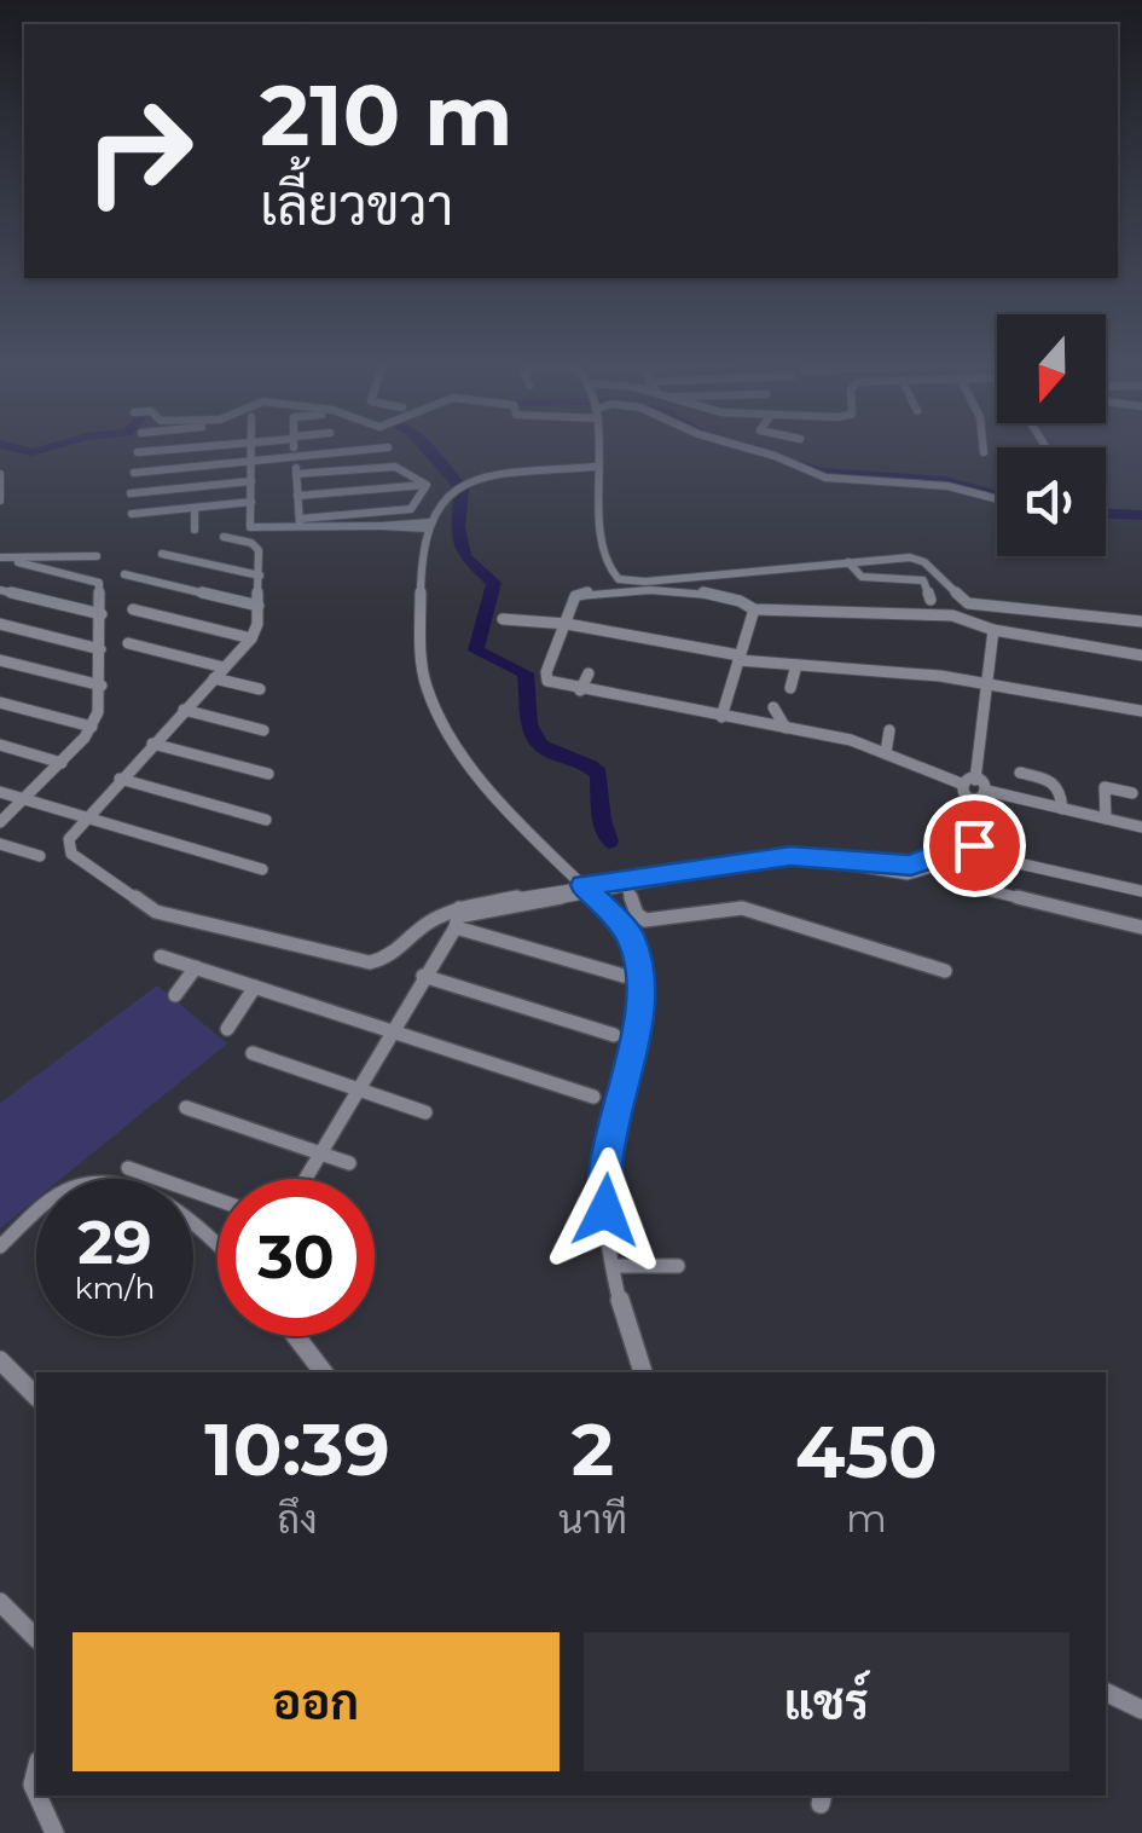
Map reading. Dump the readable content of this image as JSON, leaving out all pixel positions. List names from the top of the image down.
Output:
{
  "north": "bottom",
  "page": {
    "turn": ["210 m", "เลี้ยวขวา"],
    "speed": "29 km/h",
    "limit": "30",
    "eta": [
      "10:39",
      "ถึง",
      "2",
      "นาที",
      "450",
      "m"
    ],
    "buttons": ["ออก", "แชร์"]
  }
}
